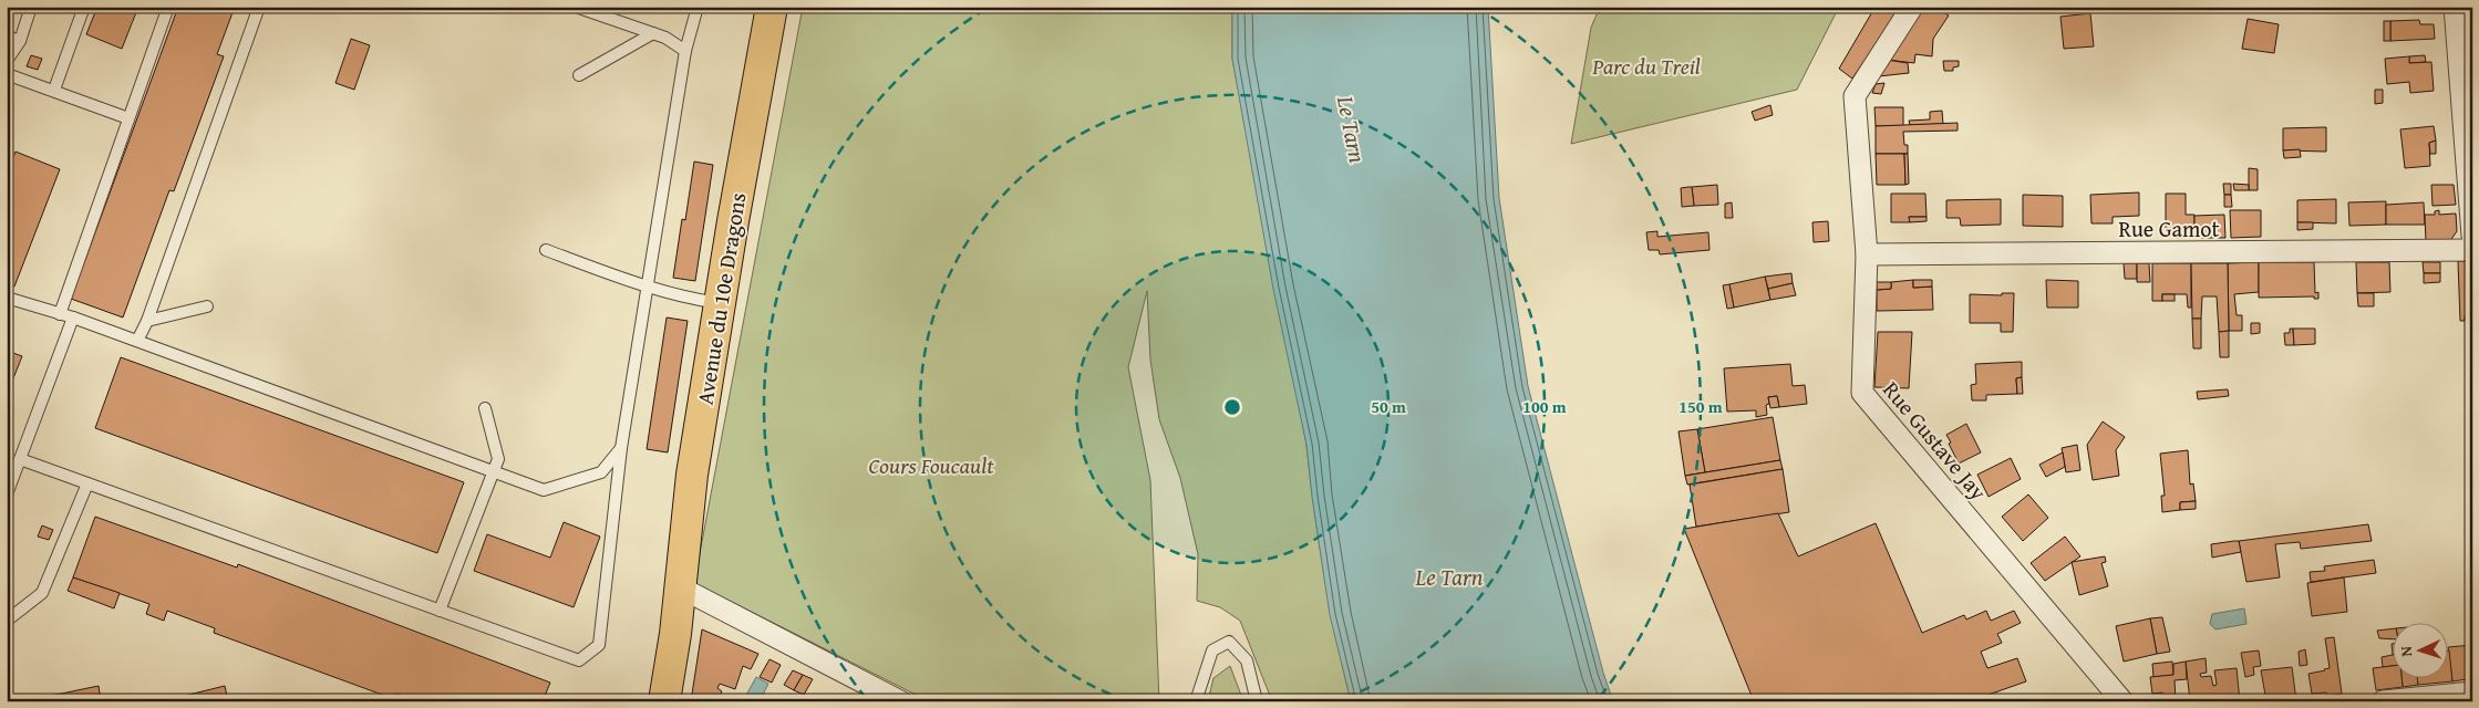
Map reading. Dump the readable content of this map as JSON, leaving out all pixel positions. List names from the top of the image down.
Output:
{
  "streets": {
    "main road": ["Avenue du 10e Dragons"],
    "street": ["Rue Gamot", "Rue Gustave Jay"]
  },
  "crossings": [
    ["Rue Gamot", "Rue Gustave Jay"]
  ],
  "water": ["Le Tarn"],
  "parks": ["Parc du Treil", "Cours Foucault"],
  "north": "left",
  "rings": ["50 m", "100 m", "150 m"]
}
